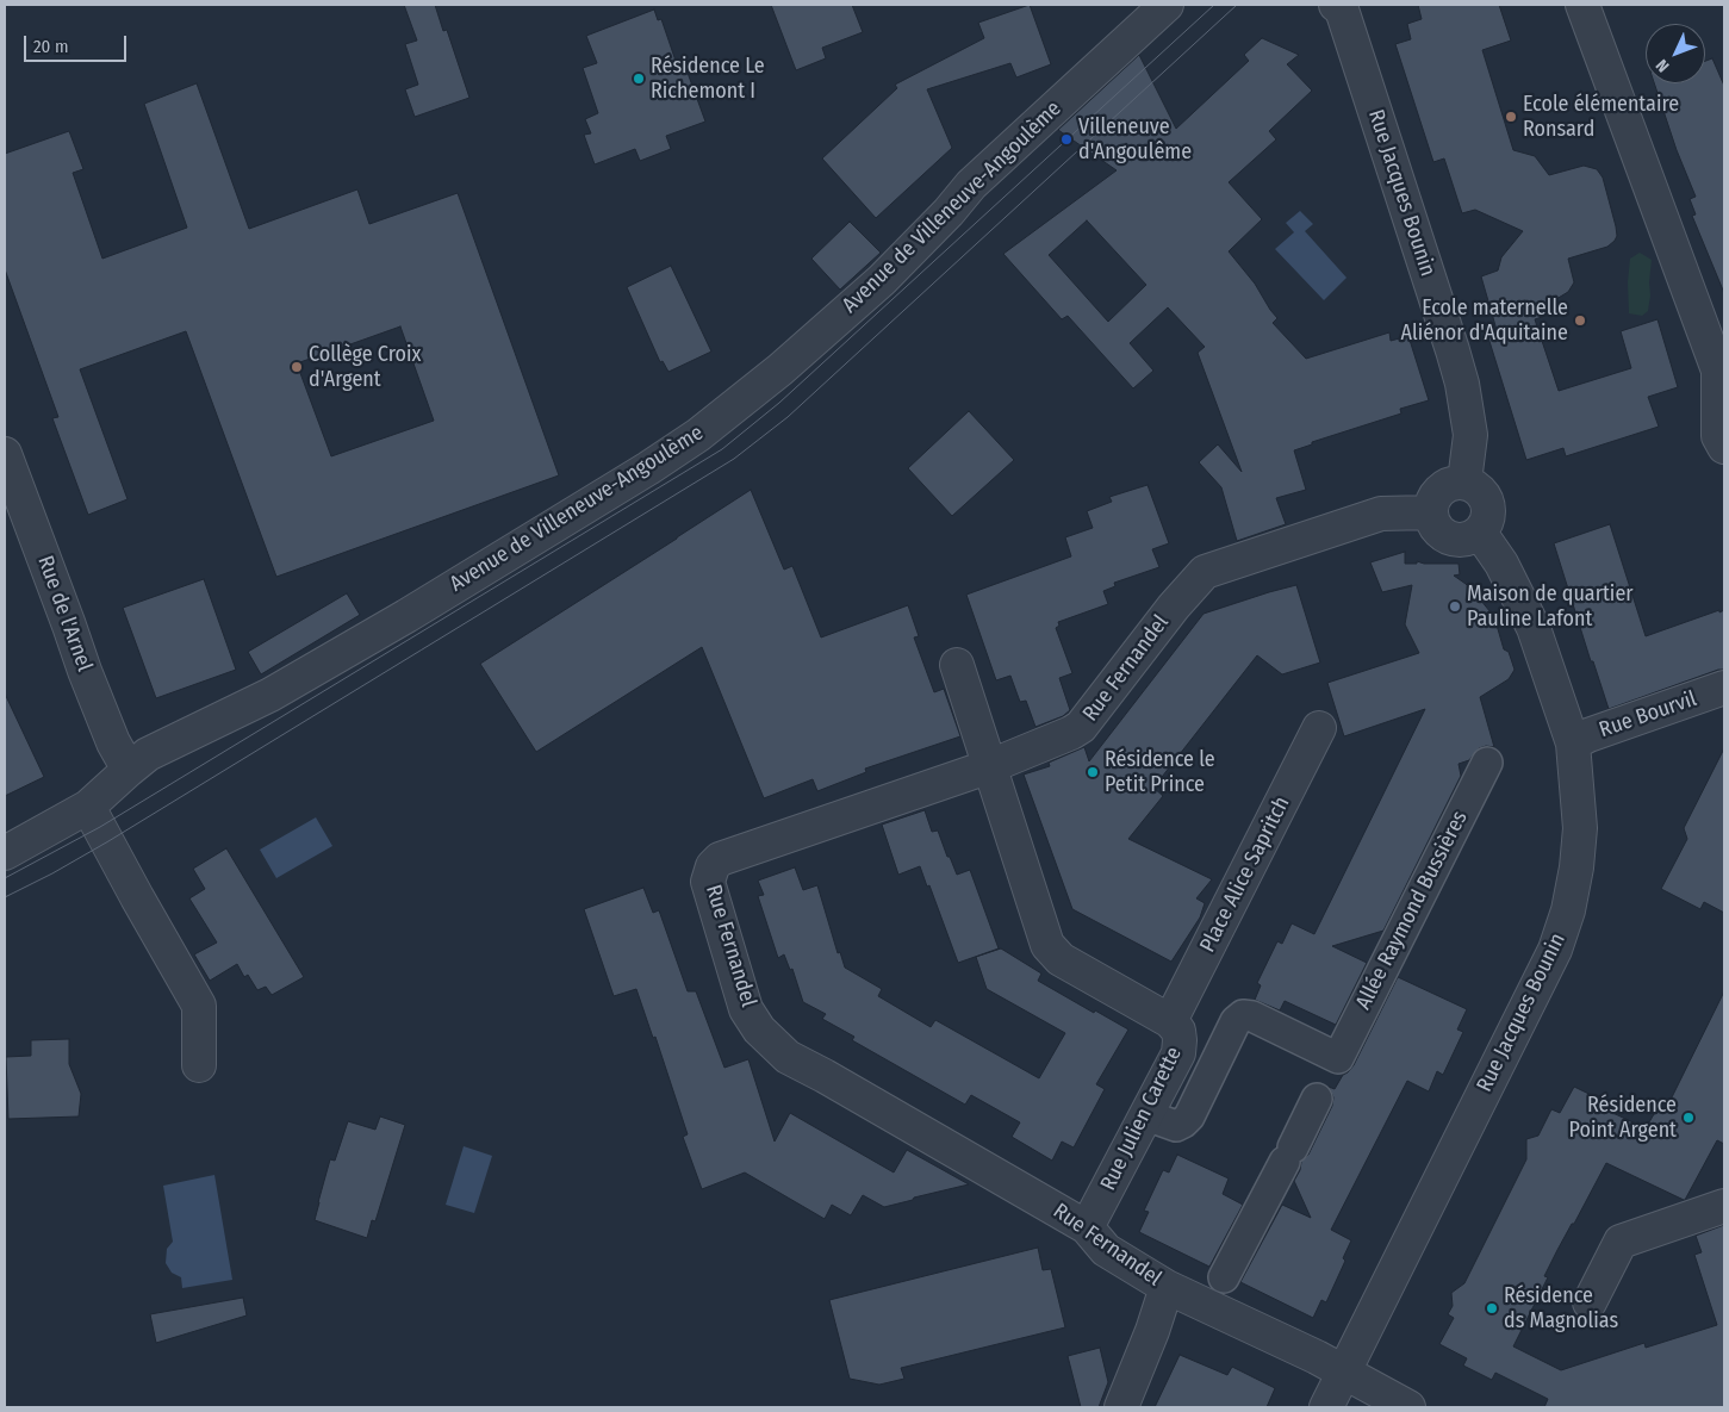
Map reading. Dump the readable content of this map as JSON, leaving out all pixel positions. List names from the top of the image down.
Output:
{
  "streets": {
    "street": [
      "Rue Jacques Bounin",
      "Avenue de Villeneuve-Angoulème",
      "Rue de l'Arnel",
      "Rue Fernandel",
      "Rue Bourvil",
      "Place Alice Sapritch",
      "Allée Raymond Bussières",
      "Rue Julien Carette"
    ]
  },
  "crossings": [
    ["Rue Jacques Bounin", "Rue Fernandel"],
    ["Rue Jacques Bounin", "Rue Bourvil"],
    ["Avenue de Villeneuve-Angoulème", "Rue de l'Arnel"],
    ["Rue Fernandel", "Rue Julien Carette"],
    ["Place Alice Sapritch", "Rue Julien Carette"]
  ],
  "places": [
    "Résidence Le Richemont I",
    "Ecole élémentaire Ronsard",
    "Villeneuve d'Angoulême",
    "Ecole maternelle Aliénor d'Aquitaine",
    "Collège Croix d'Argent",
    "Maison de quartier Pauline Lafont",
    "Résidence le Petit Prince",
    "Résidence Point Argent",
    "Résidence ds Magnolias"
  ],
  "scale_bar": "20 m",
  "north": "bottom left"
}
